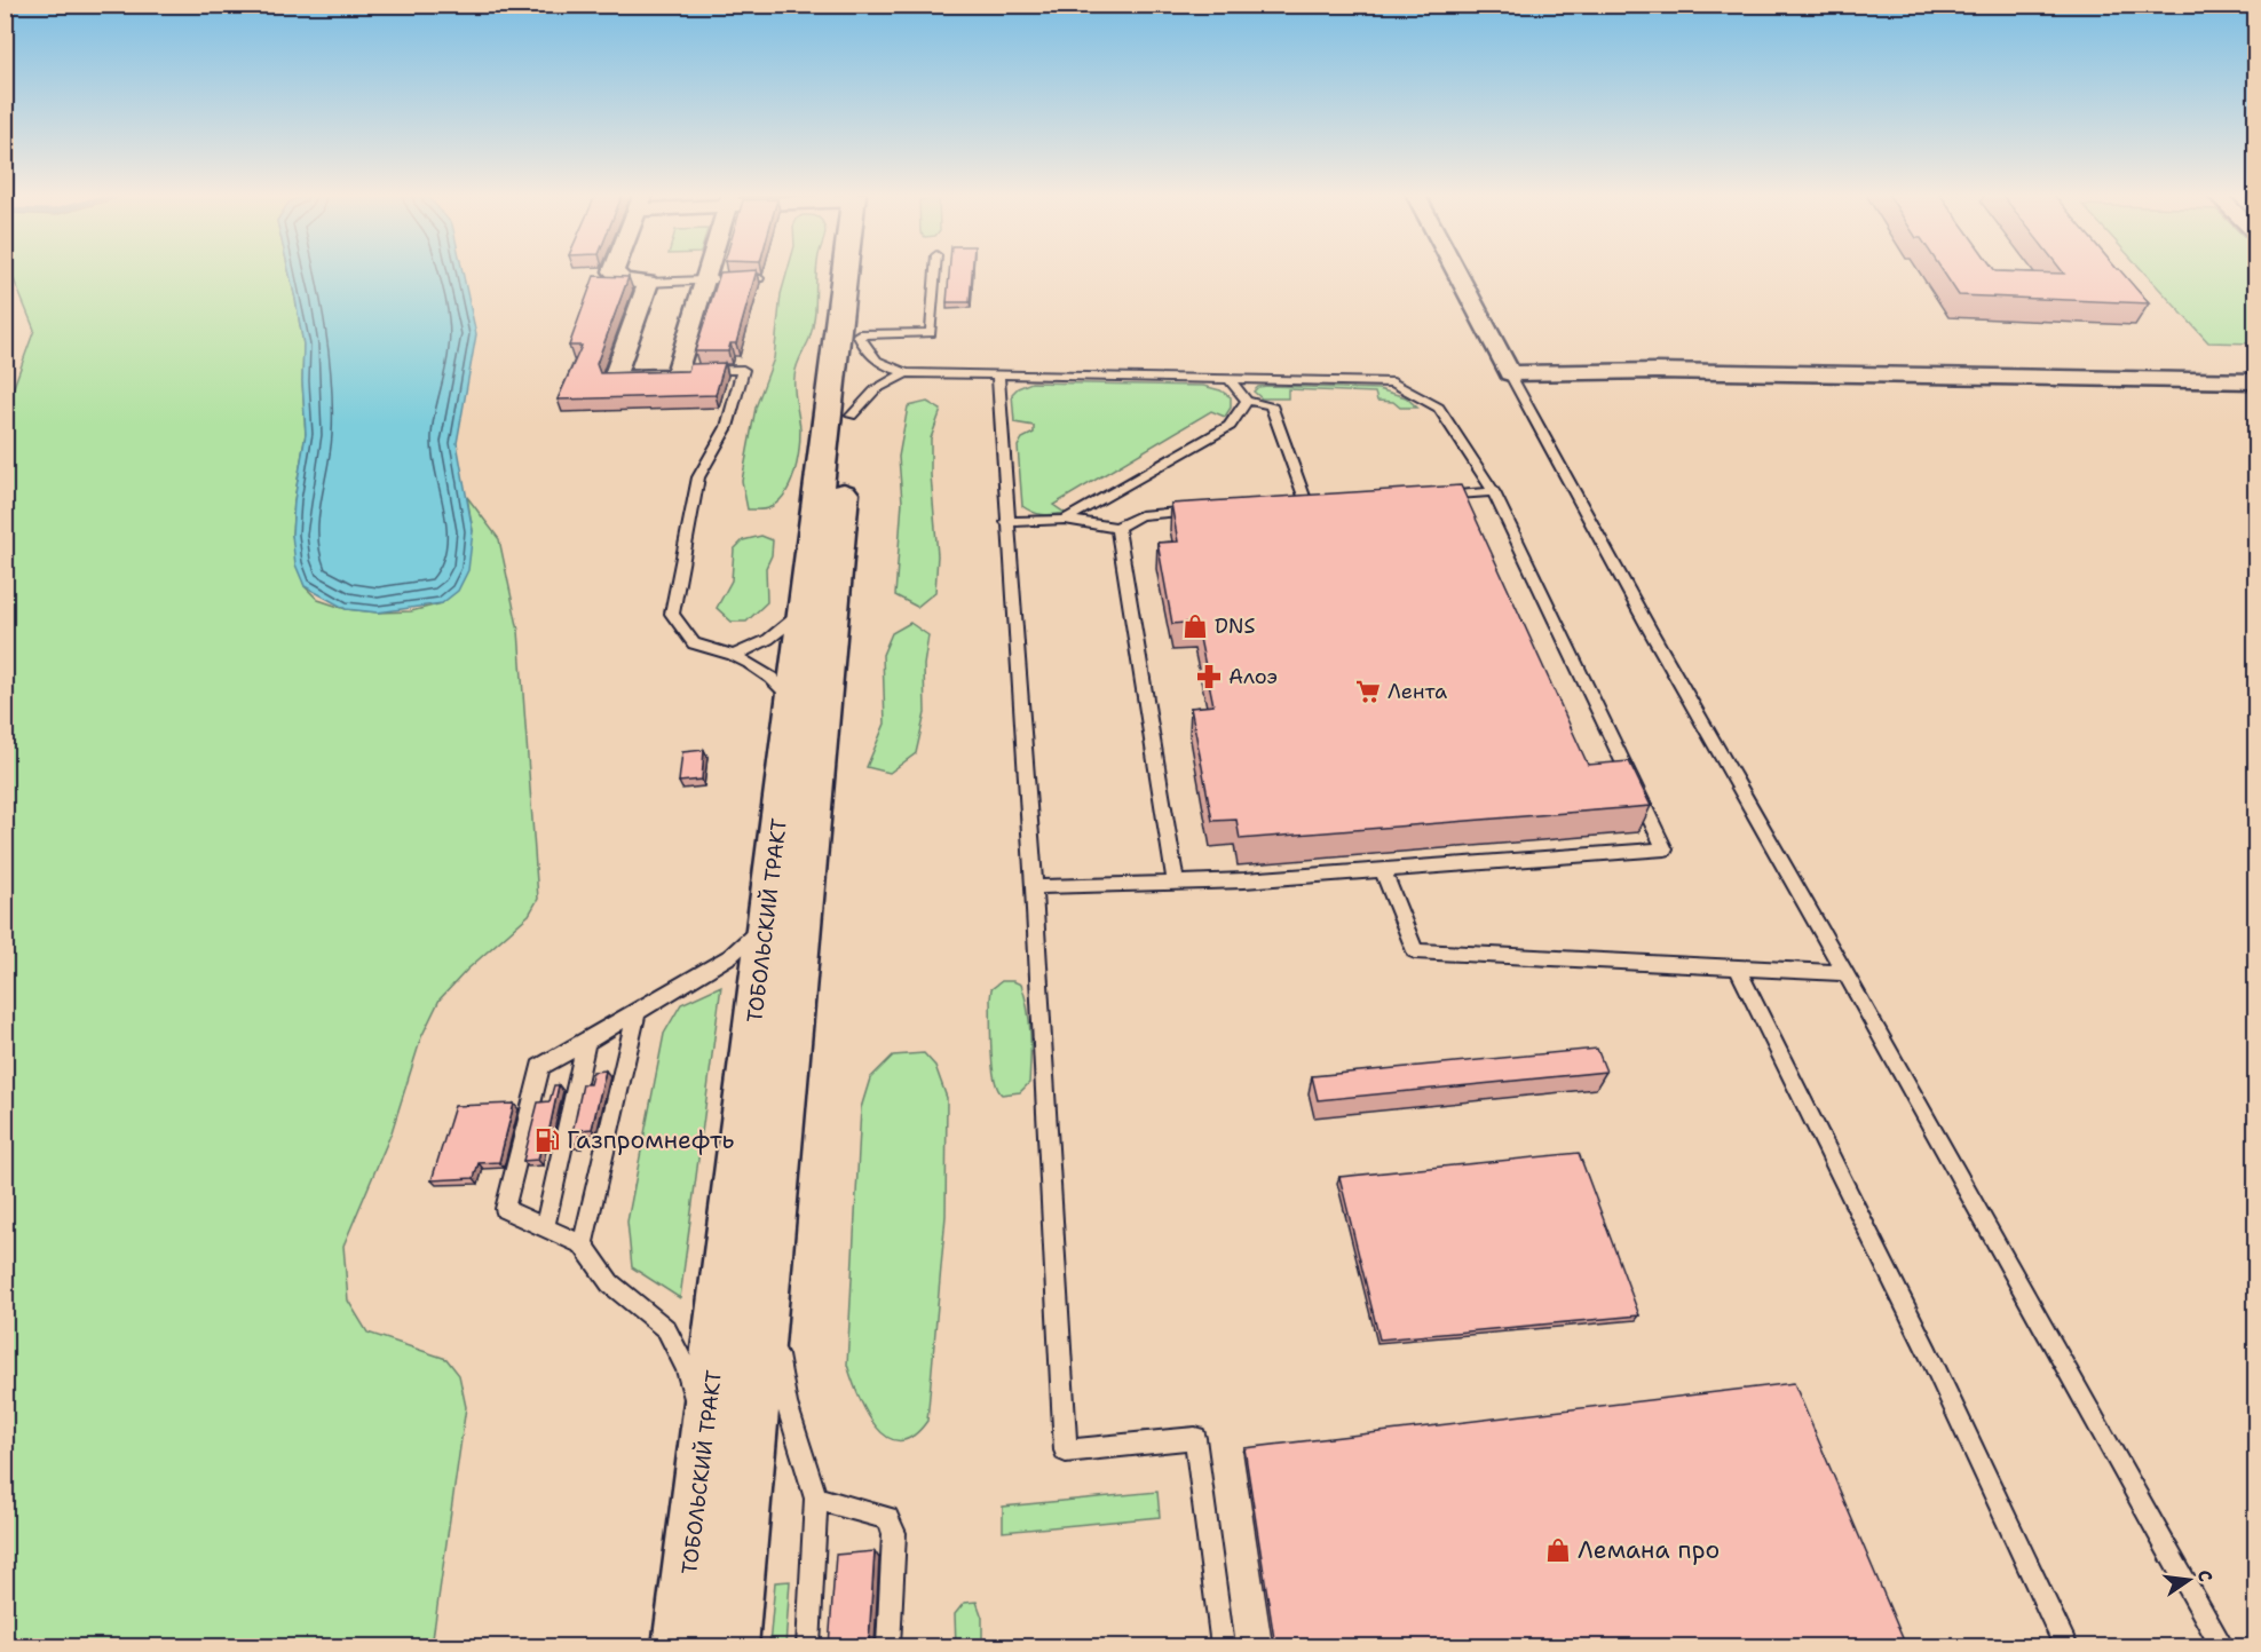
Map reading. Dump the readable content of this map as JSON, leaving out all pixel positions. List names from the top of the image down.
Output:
{
  "streets": {
    "main road": ["ТОБОЛЬСКИЙ ТРАКТ"]
  },
  "places": {
    "shop": ["DNS", "Лемана про"],
    "pharmacy": ["Алоэ"],
    "supermarket": ["Лента"],
    "fuel station": ["Газпромнефть"]
  },
  "north": "right"
}
